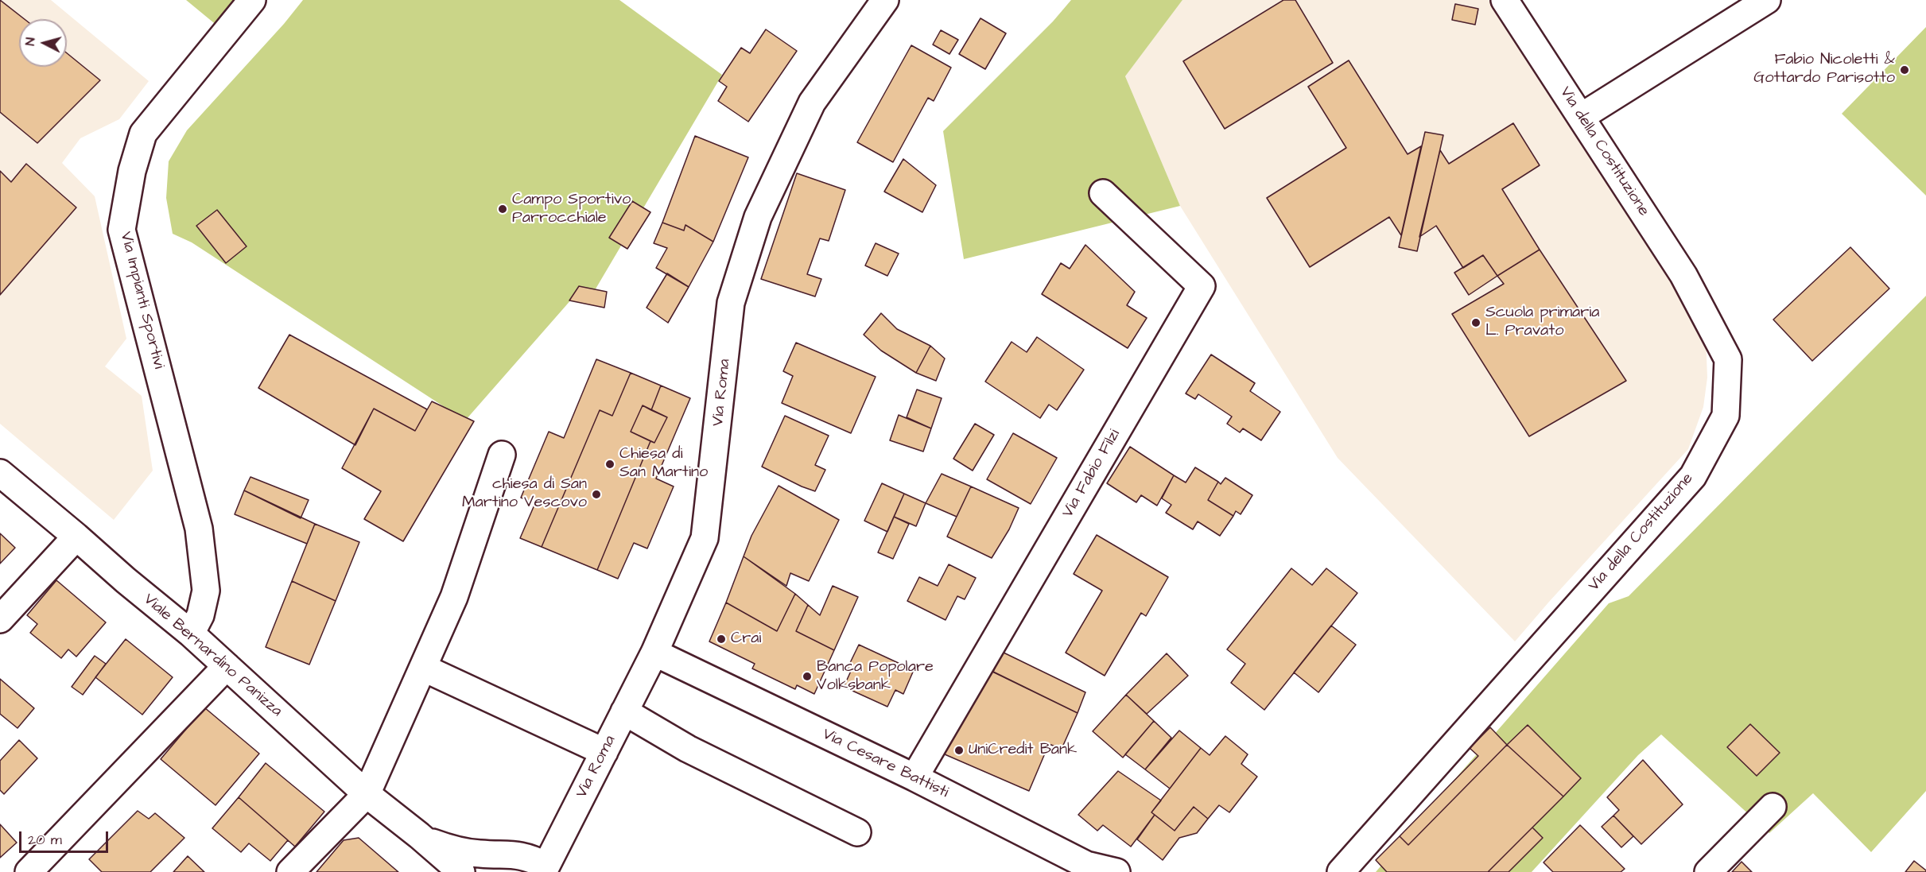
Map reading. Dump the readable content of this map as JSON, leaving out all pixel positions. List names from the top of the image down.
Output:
{
  "streets": {
    "street": [
      "Via della Costituzione",
      "Via Impianti Sportivi",
      "Via Roma",
      "Via Fabio Filzi",
      "Viale Bernardino Panizza",
      "Via Cesare Battisti"
    ]
  },
  "crossings": [
    ["Via Impianti Sportivi", "Viale Bernardino Panizza"],
    ["Via Roma", "Viale Bernardino Panizza"],
    ["Via Roma", "Via Cesare Battisti"],
    ["Via Fabio Filzi", "Via Cesare Battisti"]
  ],
  "places": [
    "Fabio Nicoletti & Gottardo Parisotto",
    "Campo Sportivo Parrocchiale",
    "Scuola primaria L. Pravato",
    "Chiesa di San Martino",
    "chiesa di San Martino Vescovo",
    "Crai",
    "Banca Popolare Volksbank",
    "UniCredit Bank"
  ],
  "scale_bar": "20 m",
  "north": "left"
}
